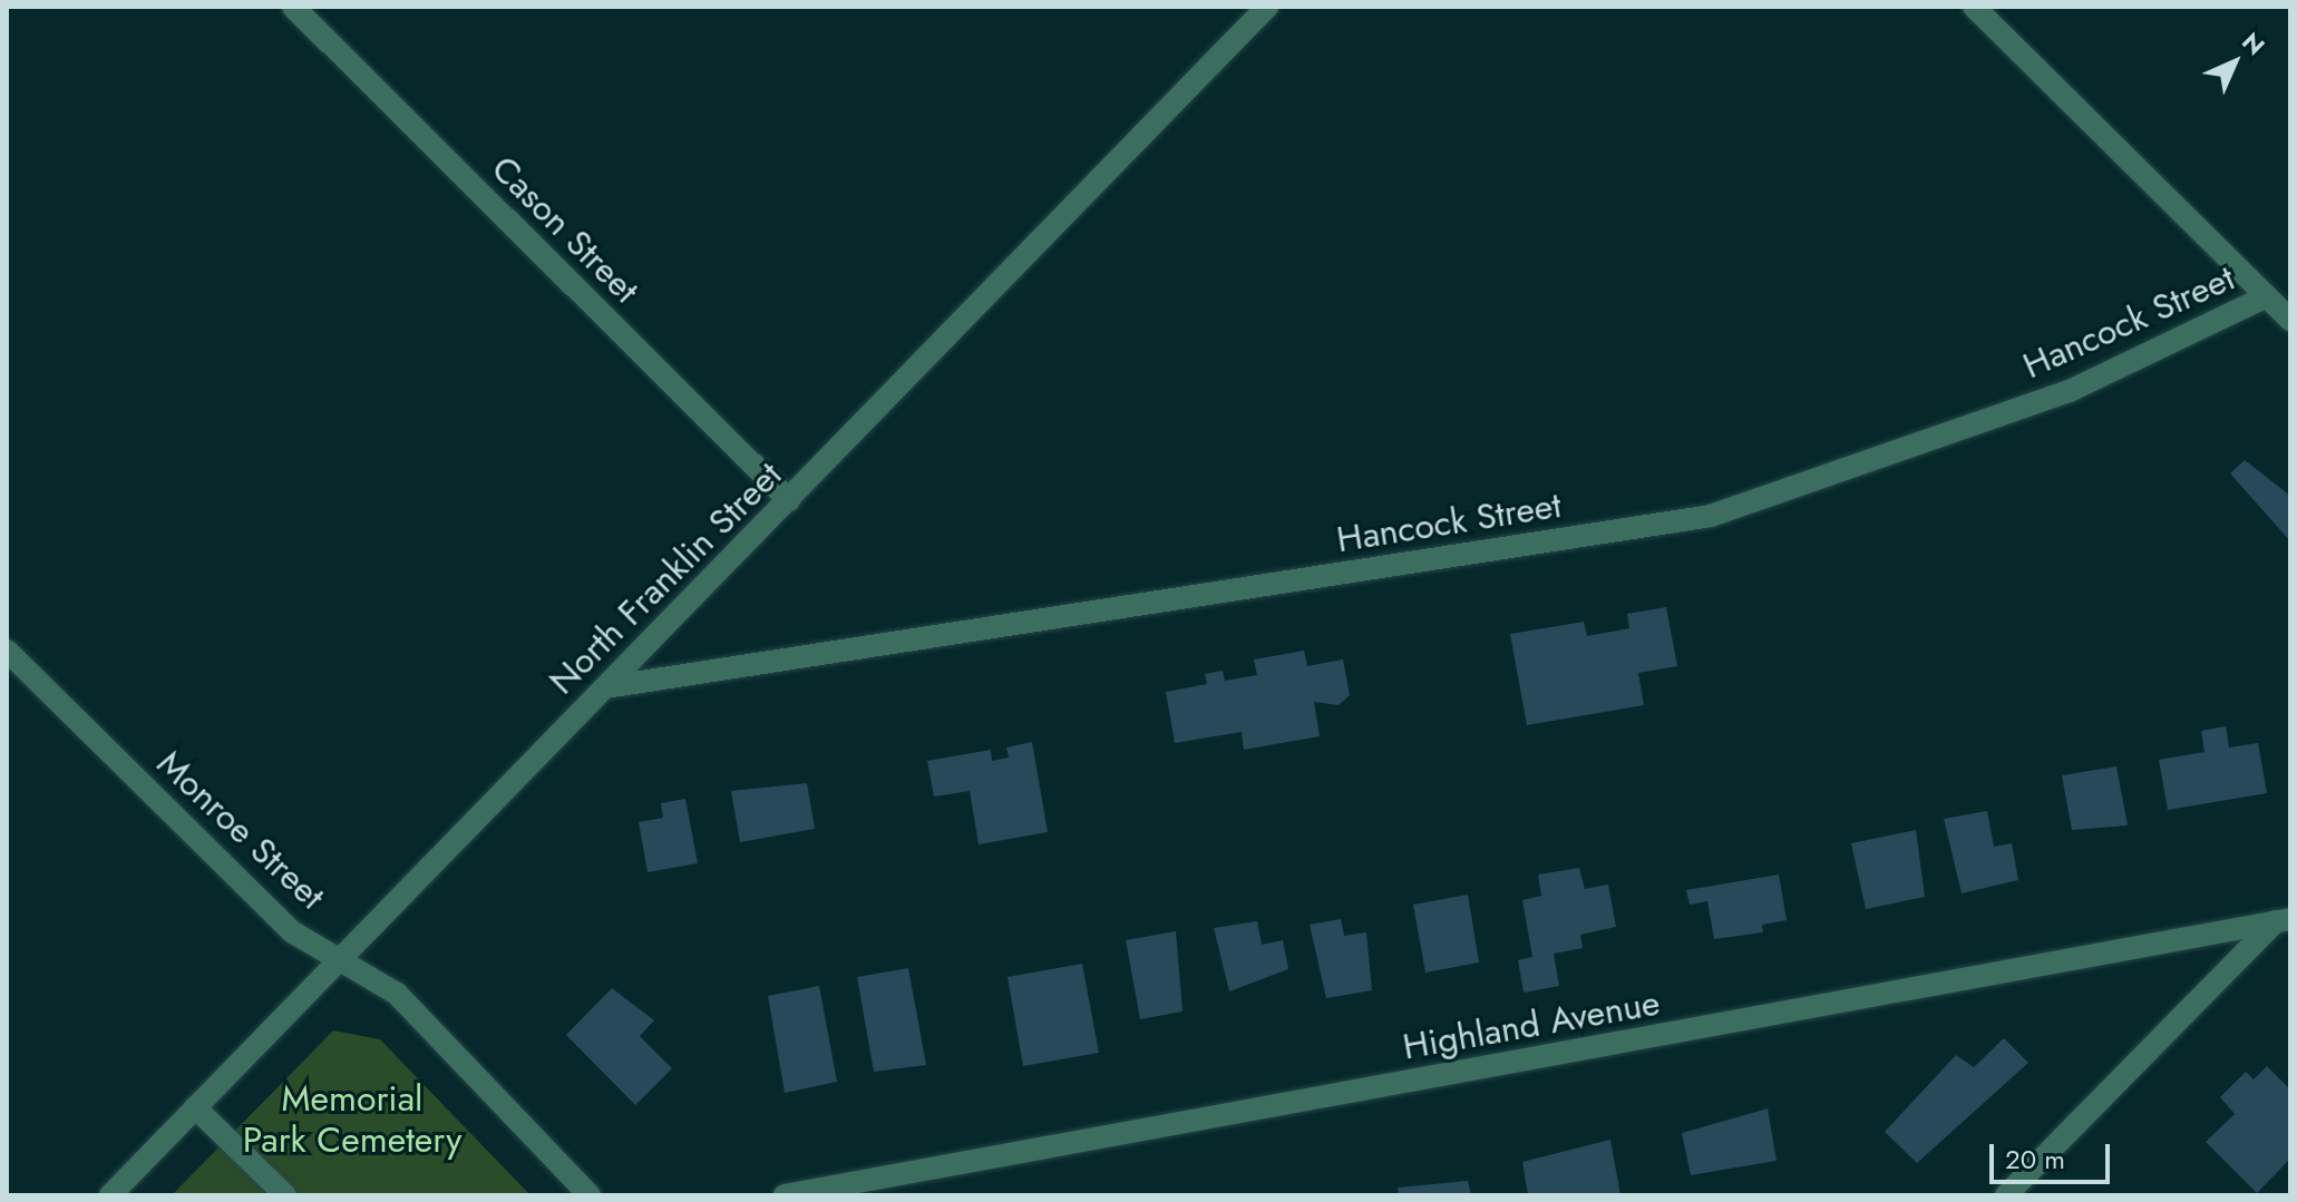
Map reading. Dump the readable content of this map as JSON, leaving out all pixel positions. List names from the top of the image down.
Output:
{
  "streets": {
    "street": [
      "Cason Street",
      "Hancock Street",
      "North Franklin Street",
      "Monroe Street",
      "Highland Avenue"
    ]
  },
  "crossings": [
    ["Cason Street", "North Franklin Street"],
    ["Hancock Street", "North Franklin Street"],
    ["North Franklin Street", "Monroe Street"]
  ],
  "parks": ["Memorial Park Cemetery"],
  "scale_bar": "20 m",
  "north": "top right"
}
